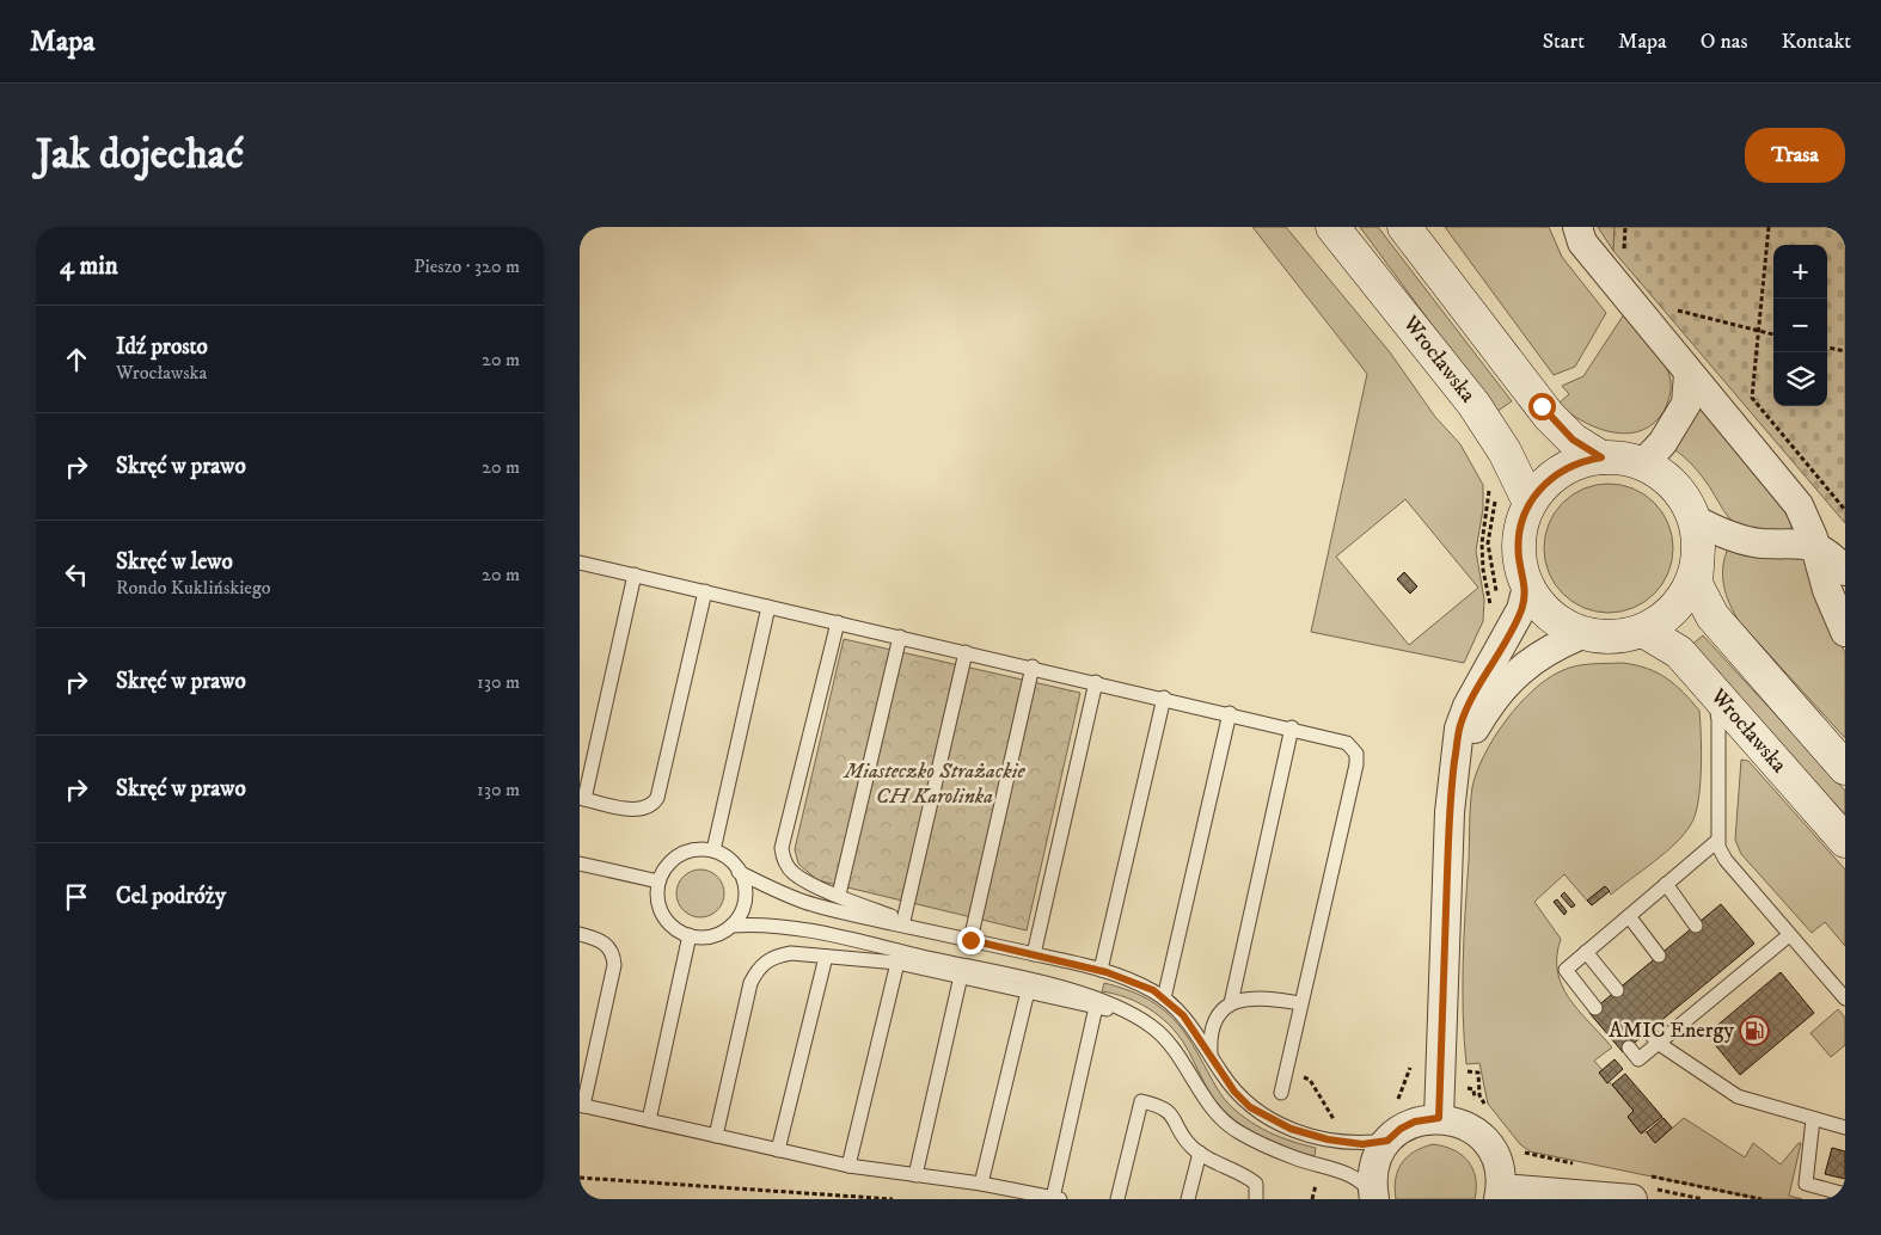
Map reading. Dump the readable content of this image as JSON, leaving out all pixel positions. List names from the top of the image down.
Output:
{
  "streets": {
    "main road": ["Wrocławska"]
  },
  "parks": ["Miasteczko Strażackie CH Karolinka"],
  "places": {
    "fuel station": ["AMIC Energy"]
  },
  "page": {
    "header": "Mapa",
    "nav": [
      "Start",
      "Mapa",
      "O nas",
      "Kontakt"
    ],
    "buttons": "Trasa",
    "title": "Jak dojechać",
    "heading": ["4 min", "Pieszo · 320 m"],
    "map_buttons": ["+", "−"],
    "list": [
      ["Idź prosto", "Wrocławska", "20 m"],
      ["Skręć w prawo", "20 m"],
      ["Skręć w lewo", "Rondo Kuklińskiego", "20 m"],
      ["Skręć w prawo", "130 m"],
      ["Skręć w prawo", "130 m"],
      "Cel podróży"
    ]
  }
}
